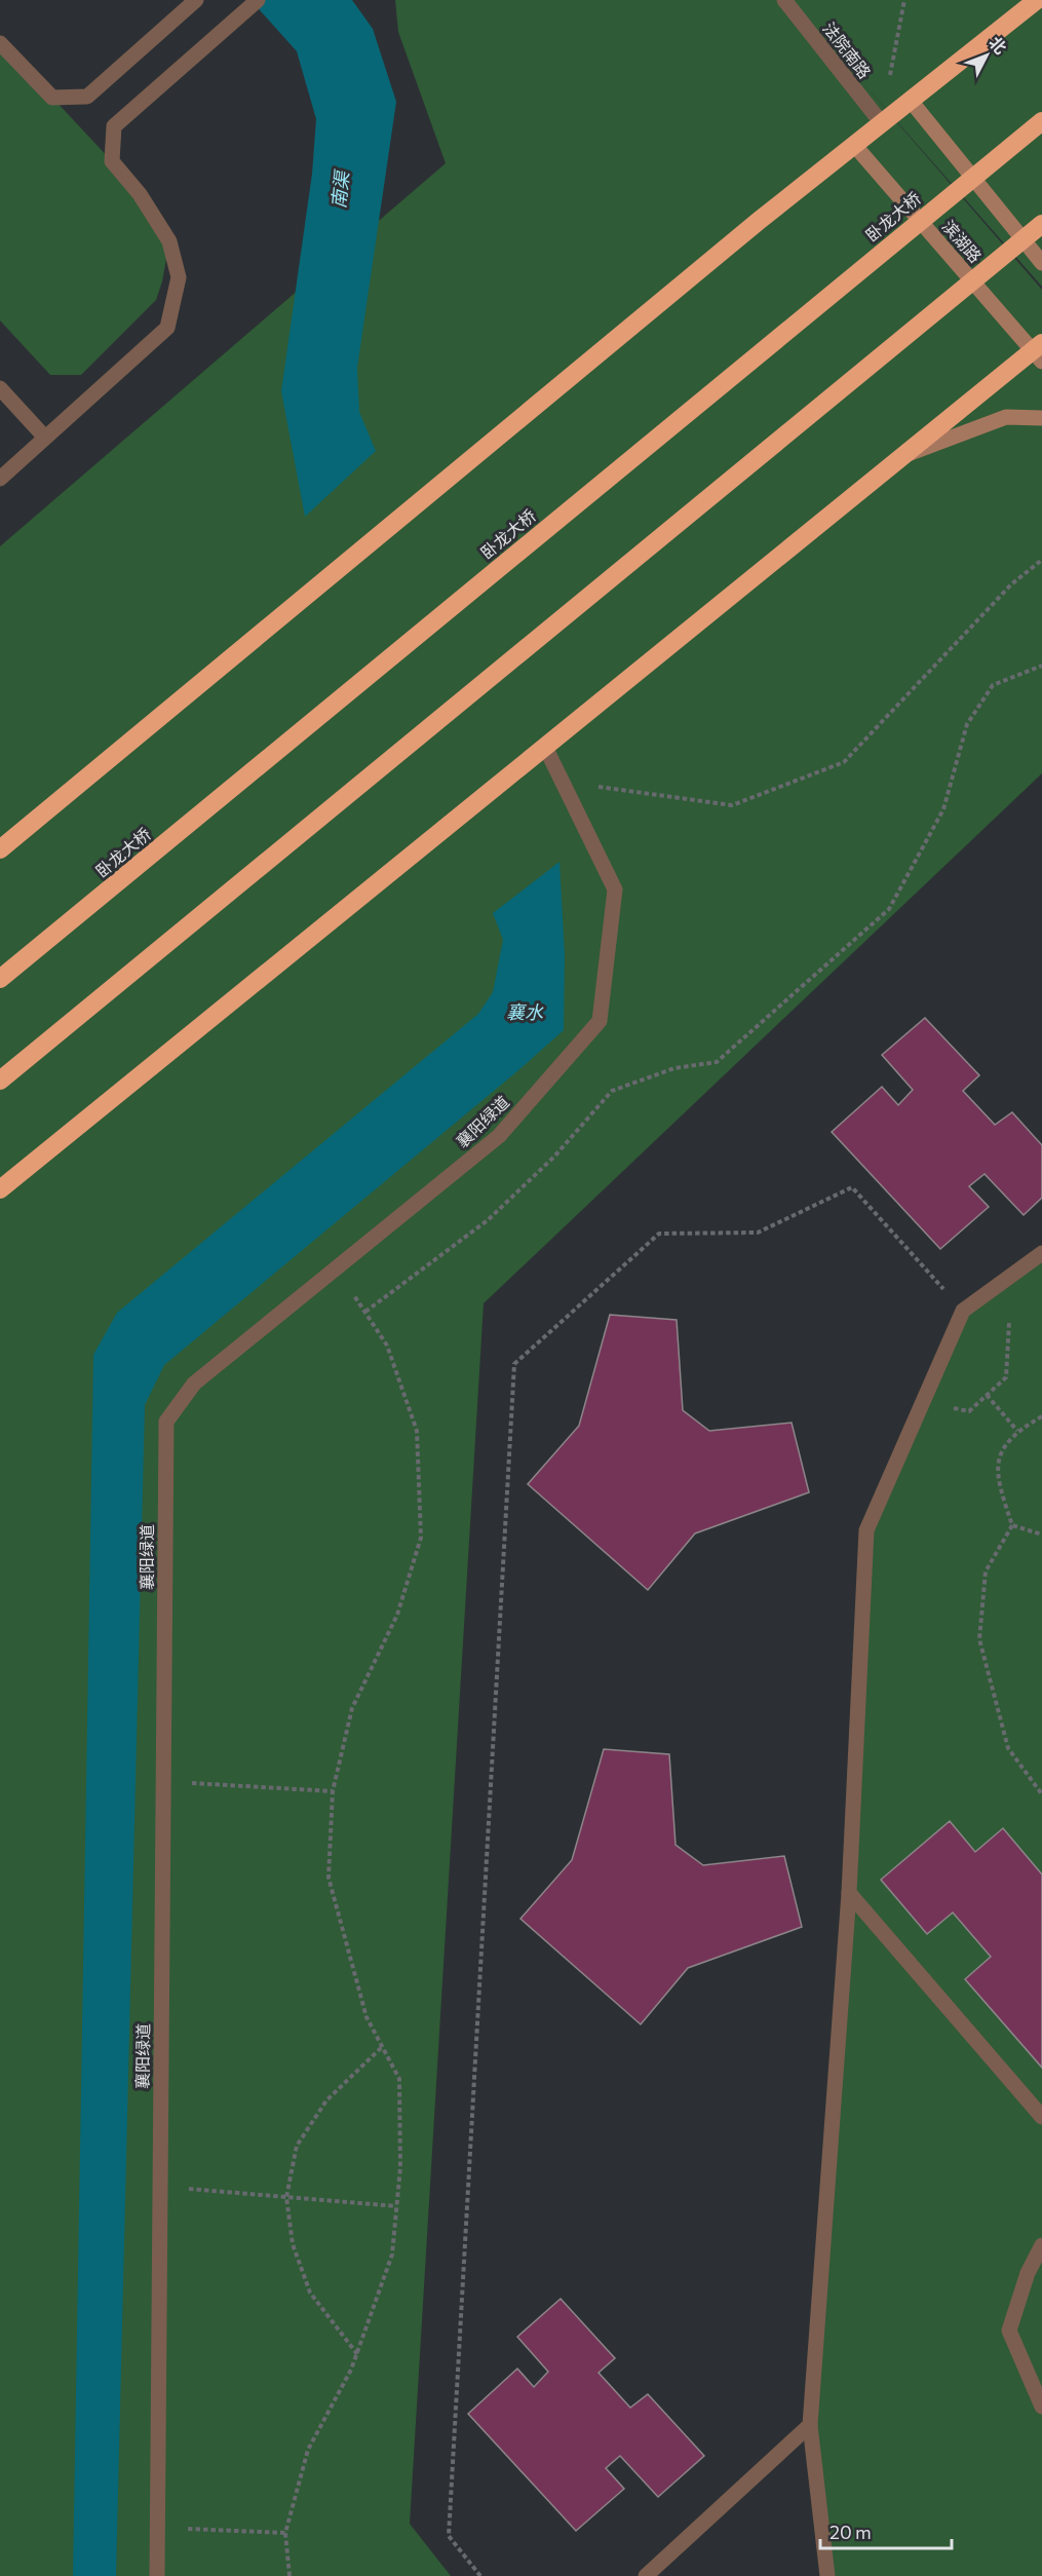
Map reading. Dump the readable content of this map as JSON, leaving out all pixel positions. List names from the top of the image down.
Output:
{
  "streets": {
    "highway": ["卧龙大桥"],
    "street": ["法院南路", "滨湖路", "襄阳绿道"]
  },
  "water": ["南渠", "襄水"],
  "scale_bar": "20 m",
  "north": "top right"
}
